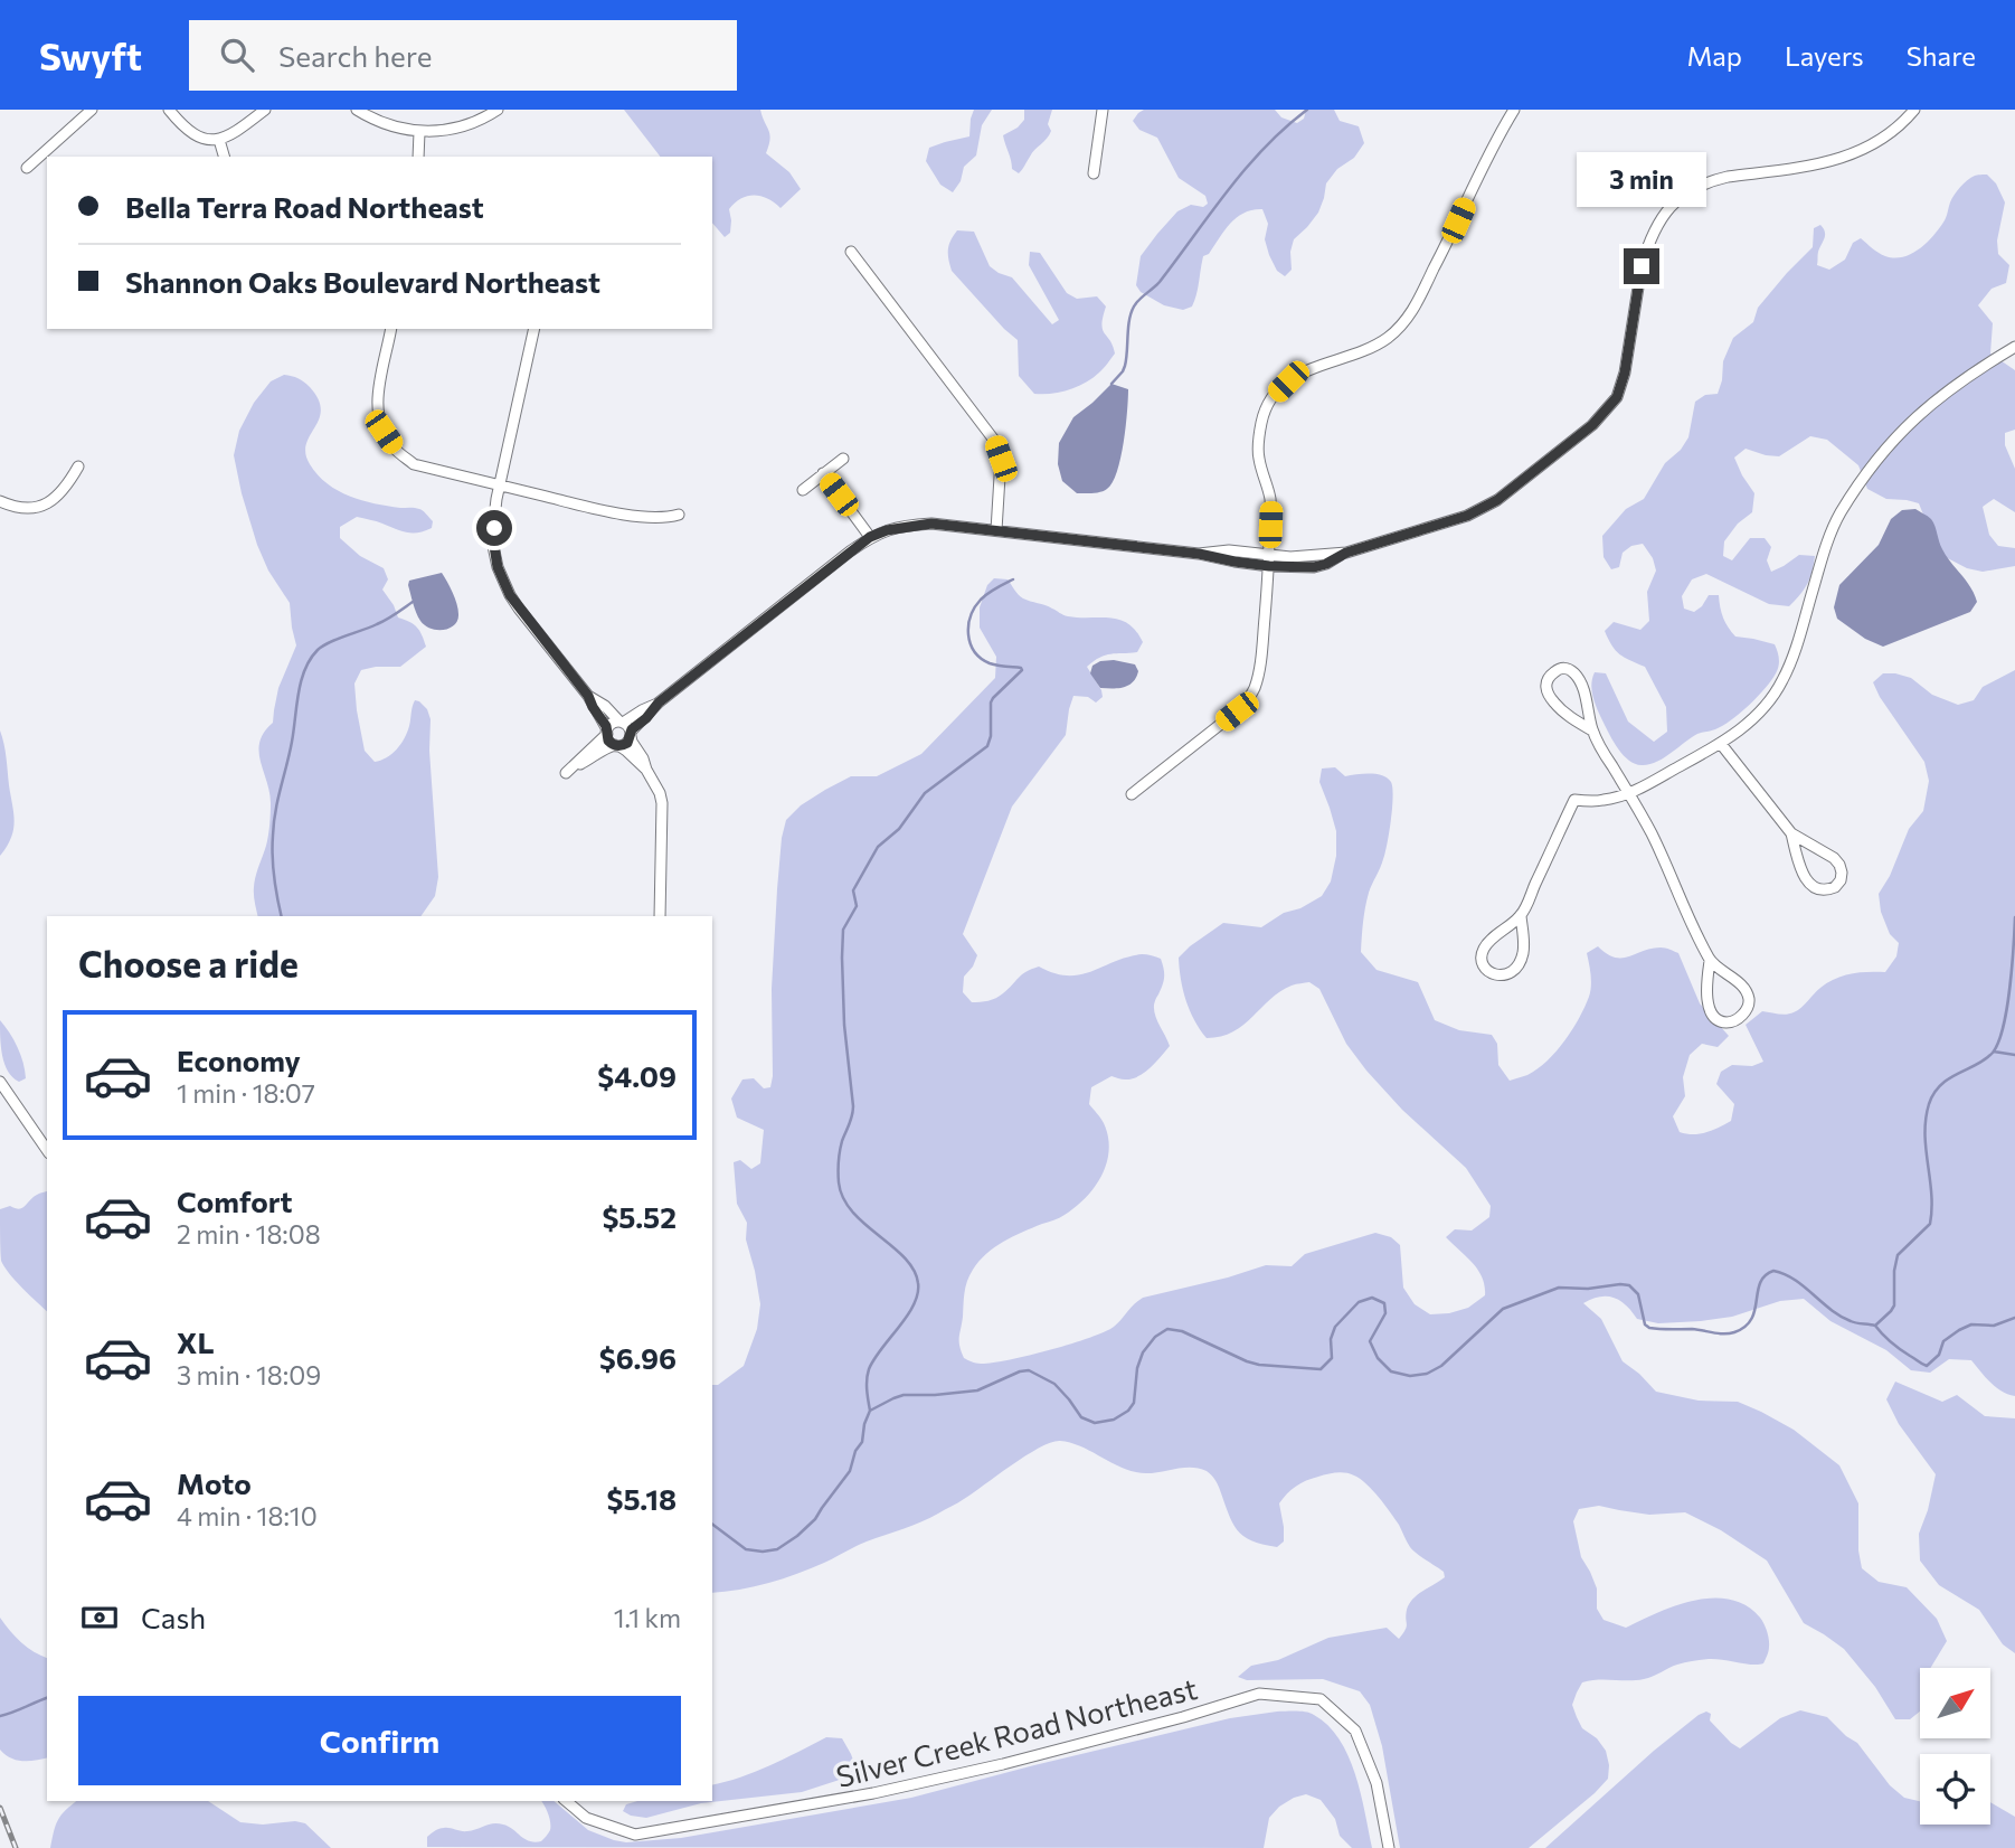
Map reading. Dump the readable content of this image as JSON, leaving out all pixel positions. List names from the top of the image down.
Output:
{
  "streets": {
    "street": ["Silver Creek Road Northeast"]
  },
  "north": "top right",
  "page": {
    "header": "Swyft",
    "search": "Search here",
    "nav": ["Map", "Layers", "Share"],
    "bubble": "3 min",
    "banner": ["Bella Terra Road Northeast", "Shannon Oaks Boulevard Northeast"],
    "heading": "Choose a ride",
    "list": [
      {
        "name": "Economy",
        "note": "1 min · 18:07",
        "value": "$4.09"
      },
      {
        "name": "Comfort",
        "note": "2 min · 18:08",
        "value": "$5.52"
      },
      {
        "name": "XL",
        "note": "3 min · 18:09",
        "value": "$6.96"
      },
      {
        "name": "Moto",
        "note": "4 min · 18:10",
        "value": "$5.18"
      }
    ],
    "pay": ["Cash", "1.1 km"],
    "buttons": "Confirm"
  }
}
